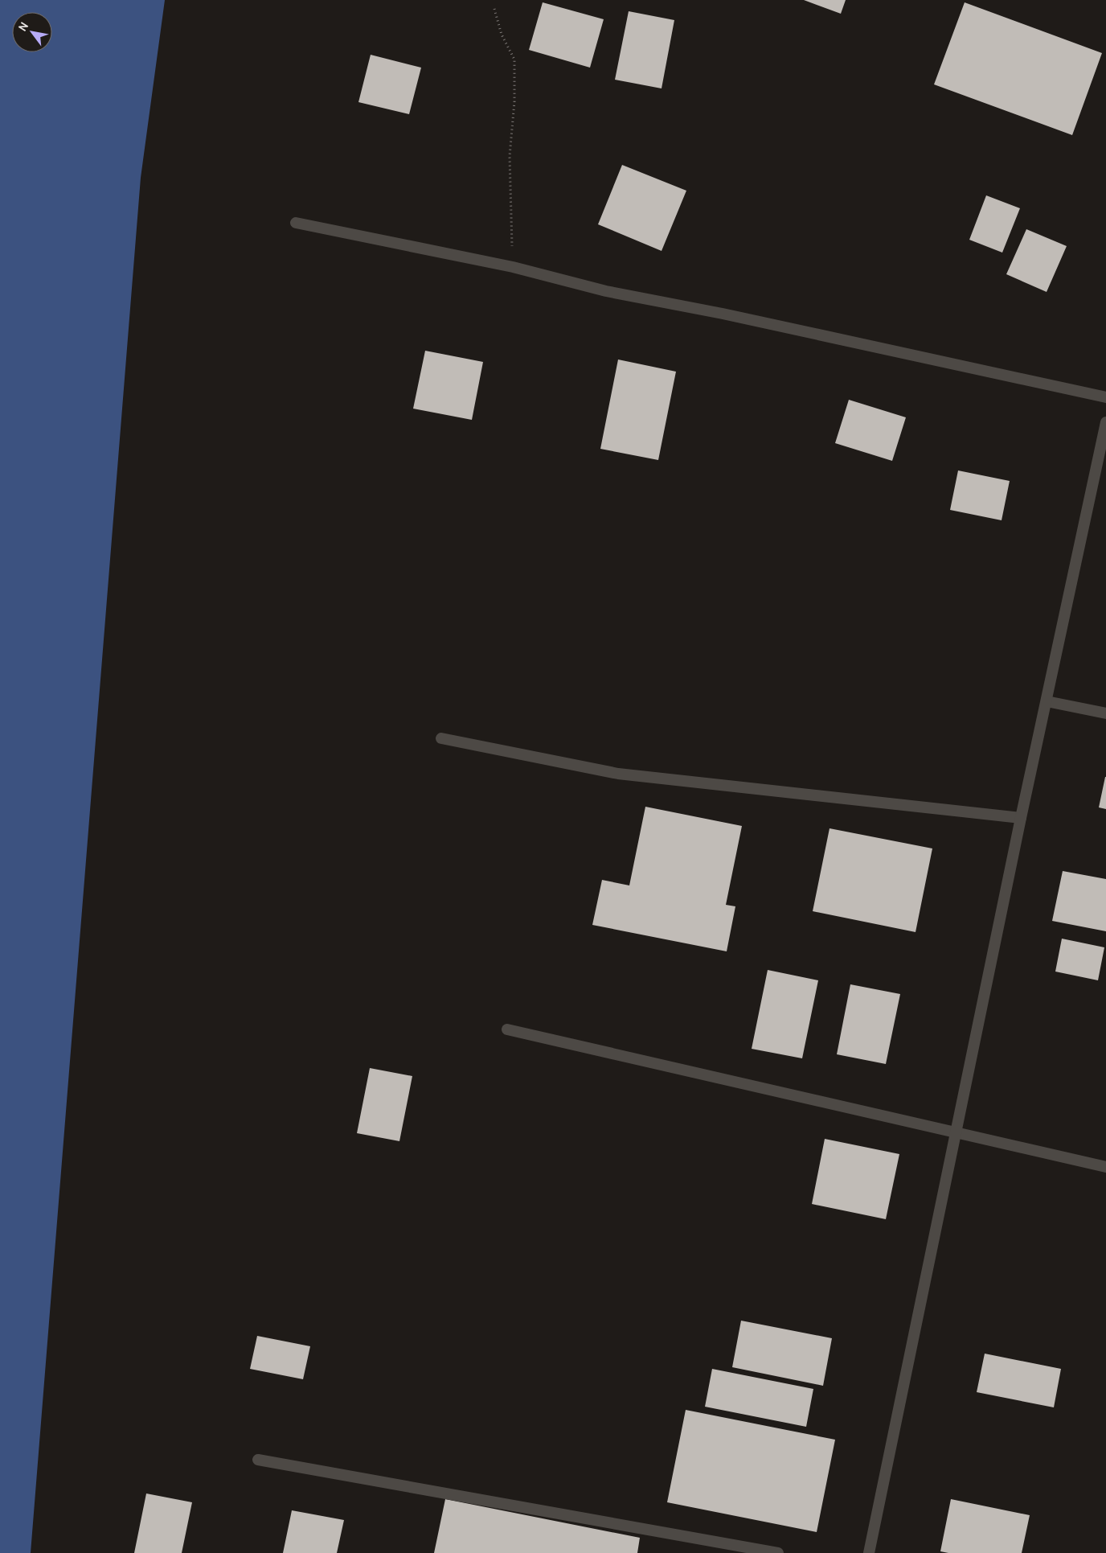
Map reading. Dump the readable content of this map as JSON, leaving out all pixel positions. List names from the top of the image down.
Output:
{
  "north": "top left"
}
